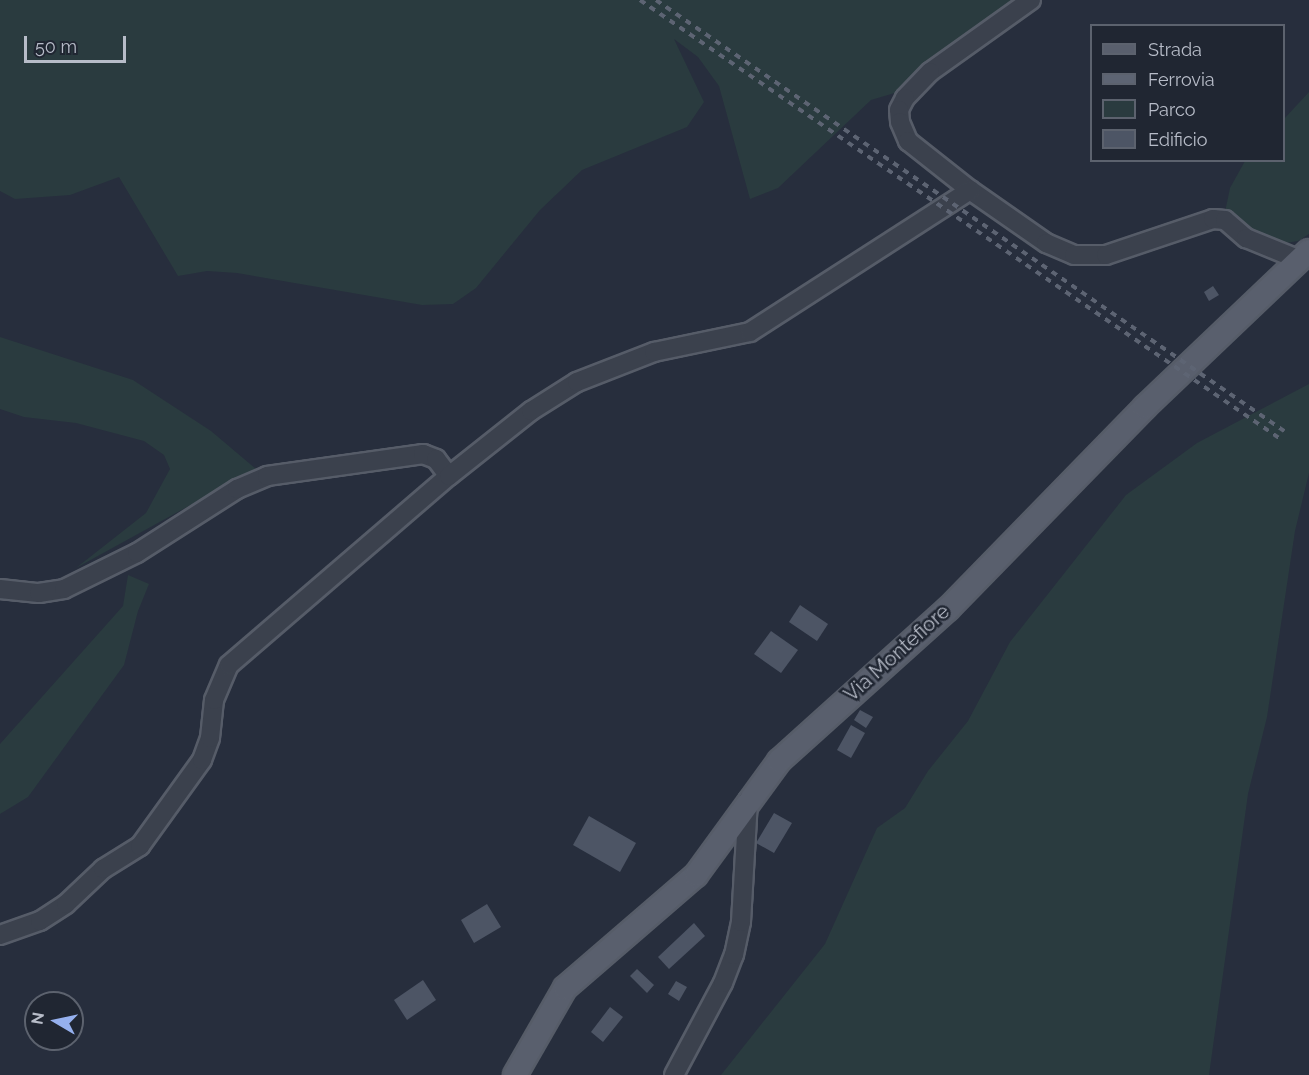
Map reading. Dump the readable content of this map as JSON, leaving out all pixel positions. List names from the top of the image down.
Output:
{
  "streets": {
    "main road": ["Via Montefiore"]
  },
  "legend": [
    "Strada",
    "Ferrovia",
    "Parco",
    "Edificio"
  ],
  "scale_bar": "50 m",
  "north": "left"
}
